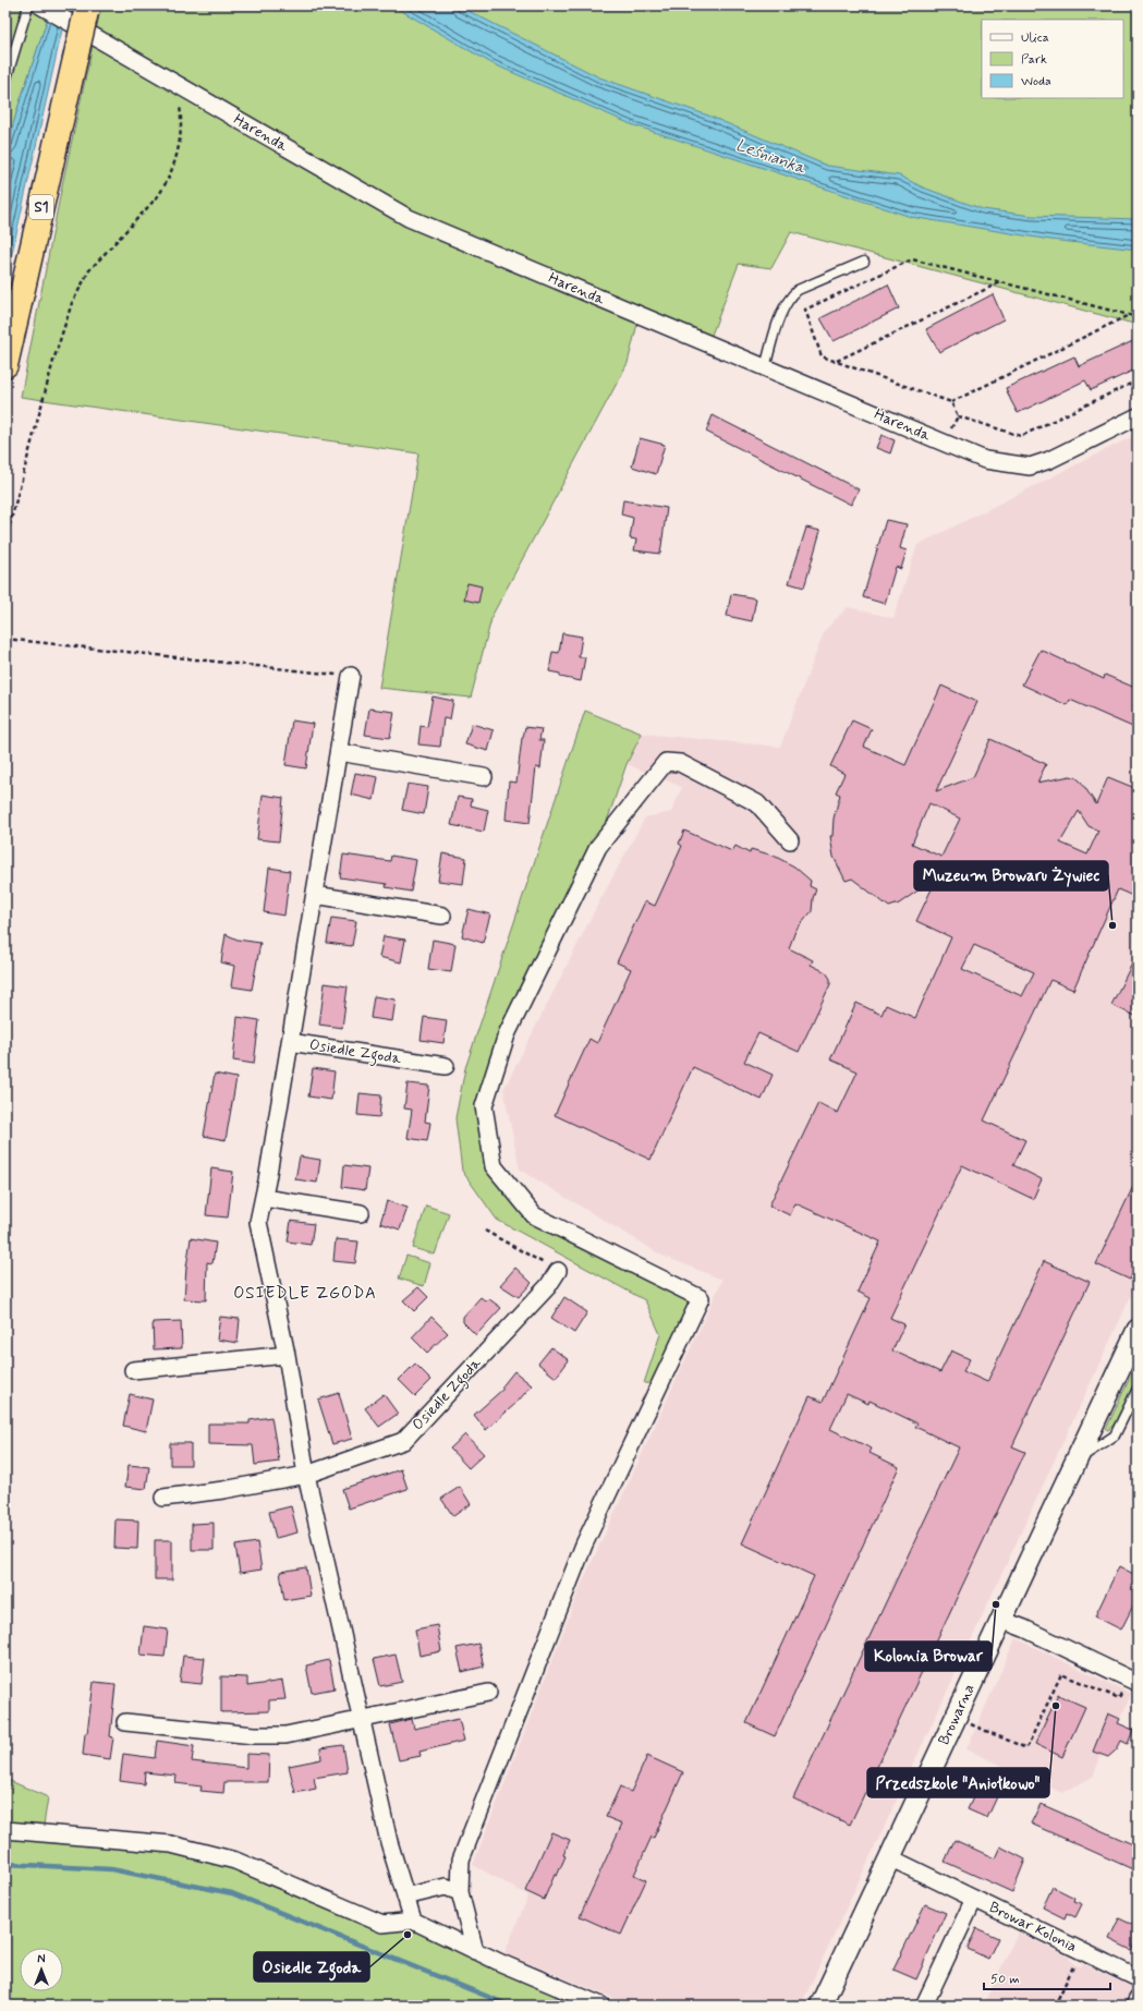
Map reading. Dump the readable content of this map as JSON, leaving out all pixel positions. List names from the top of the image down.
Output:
{
  "streets": {
    "highway": ["S1"],
    "street": [
      "Harenda",
      "Osiedle Zgoda",
      "Browarna",
      "Browar Kolonia"
    ]
  },
  "crossings": [
    ["Browarna", "Browar Kolonia"]
  ],
  "districts": ["OSIEDLE ZGODA"],
  "water": ["Leśnianka"],
  "places": [
    "Muzeum Browaru Żywiec",
    "Kolonia Browar",
    "Przedszkole \"Aniołkowo\"",
    "Osiedle Zgoda"
  ],
  "legend": ["Ulica", "Park", "Woda"],
  "scale_bar": "50 m",
  "north": "top"
}
